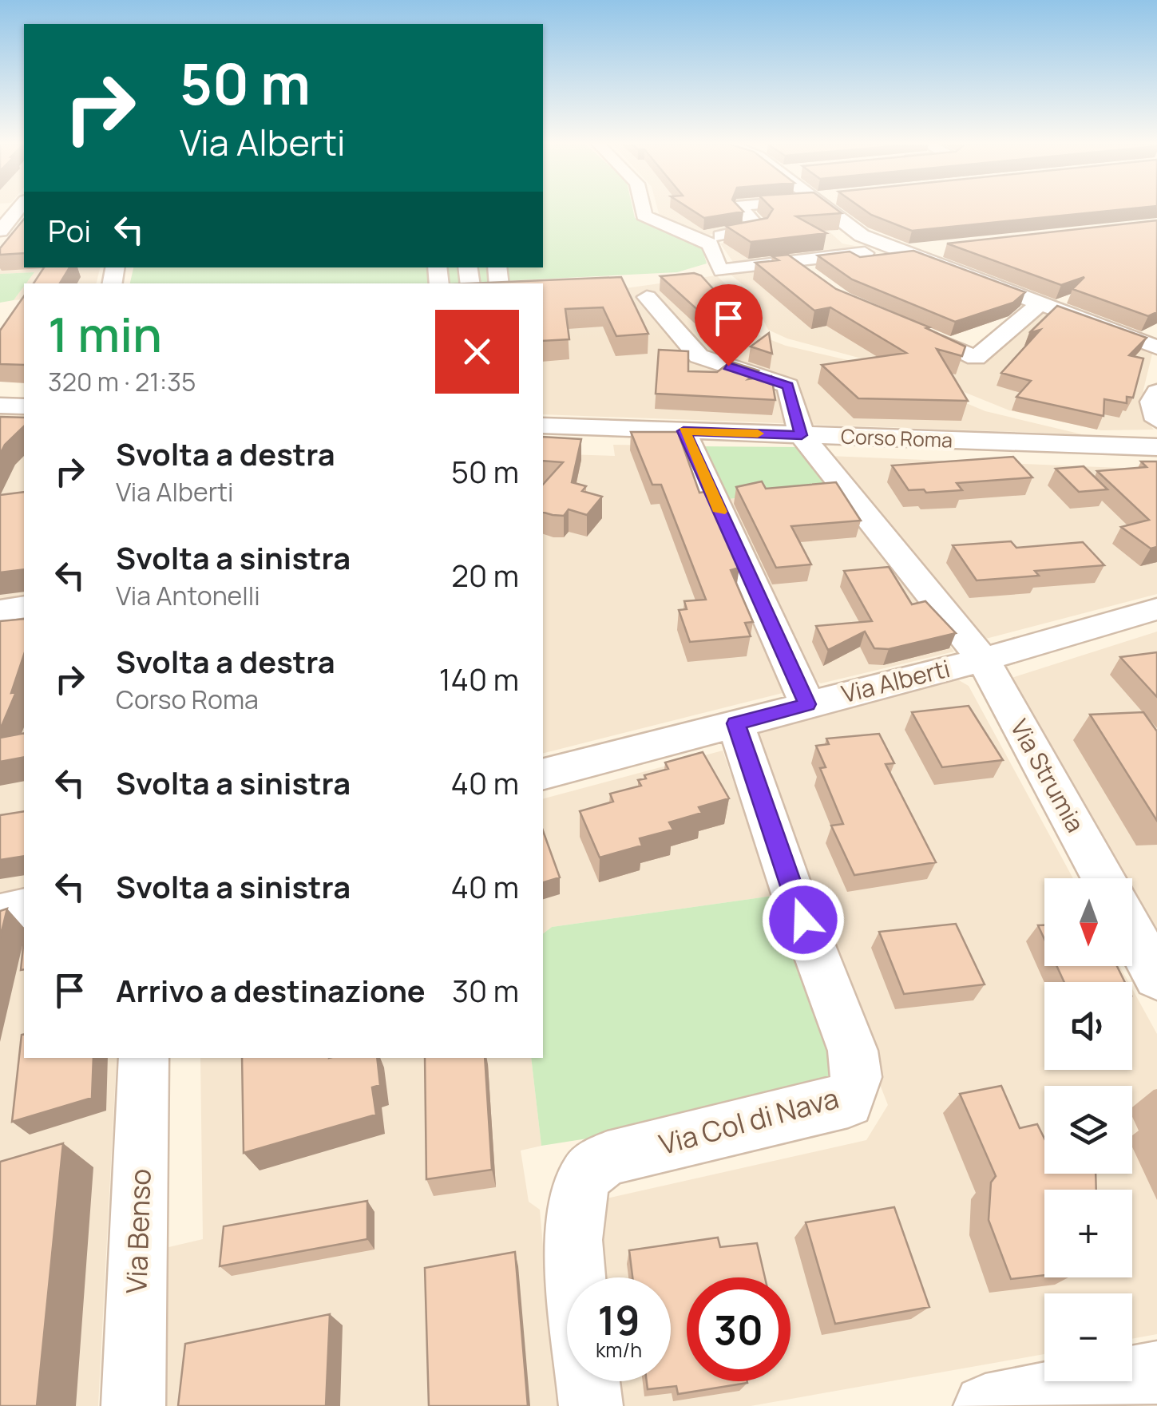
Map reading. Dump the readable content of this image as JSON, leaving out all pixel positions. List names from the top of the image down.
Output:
{
  "streets": {
    "street": [
      "Corso Roma",
      "Via Alberti",
      "Via Strumia",
      "Via Col di Nava",
      "Via Benso"
    ]
  },
  "crossings": [
    ["Corso Roma", "Via Strumia"],
    ["Via Alberti", "Via Strumia"],
    ["Via Alberti", "Via Col di Nava"]
  ],
  "north": "bottom",
  "page": {
    "turn": ["50 m", "Via Alberti"],
    "then": "Poi",
    "heading": ["1 min", "320 m · 21:35"],
    "list": [
      {
        "name": "Svolta a destra",
        "note": "Via Alberti",
        "value": "50 m"
      },
      {
        "name": "Svolta a sinistra",
        "note": "Via Antonelli",
        "value": "20 m"
      },
      {
        "name": "Svolta a destra",
        "note": "Corso Roma",
        "value": "140 m"
      },
      {
        "name": "Svolta a sinistra",
        "value": "40 m"
      },
      {
        "name": "Svolta a sinistra",
        "value": "40 m"
      },
      {
        "name": "Arrivo a destinazione",
        "value": "30 m"
      }
    ],
    "map_buttons": ["+", "−"],
    "speed": "19 km/h",
    "limit": "30"
  }
}
